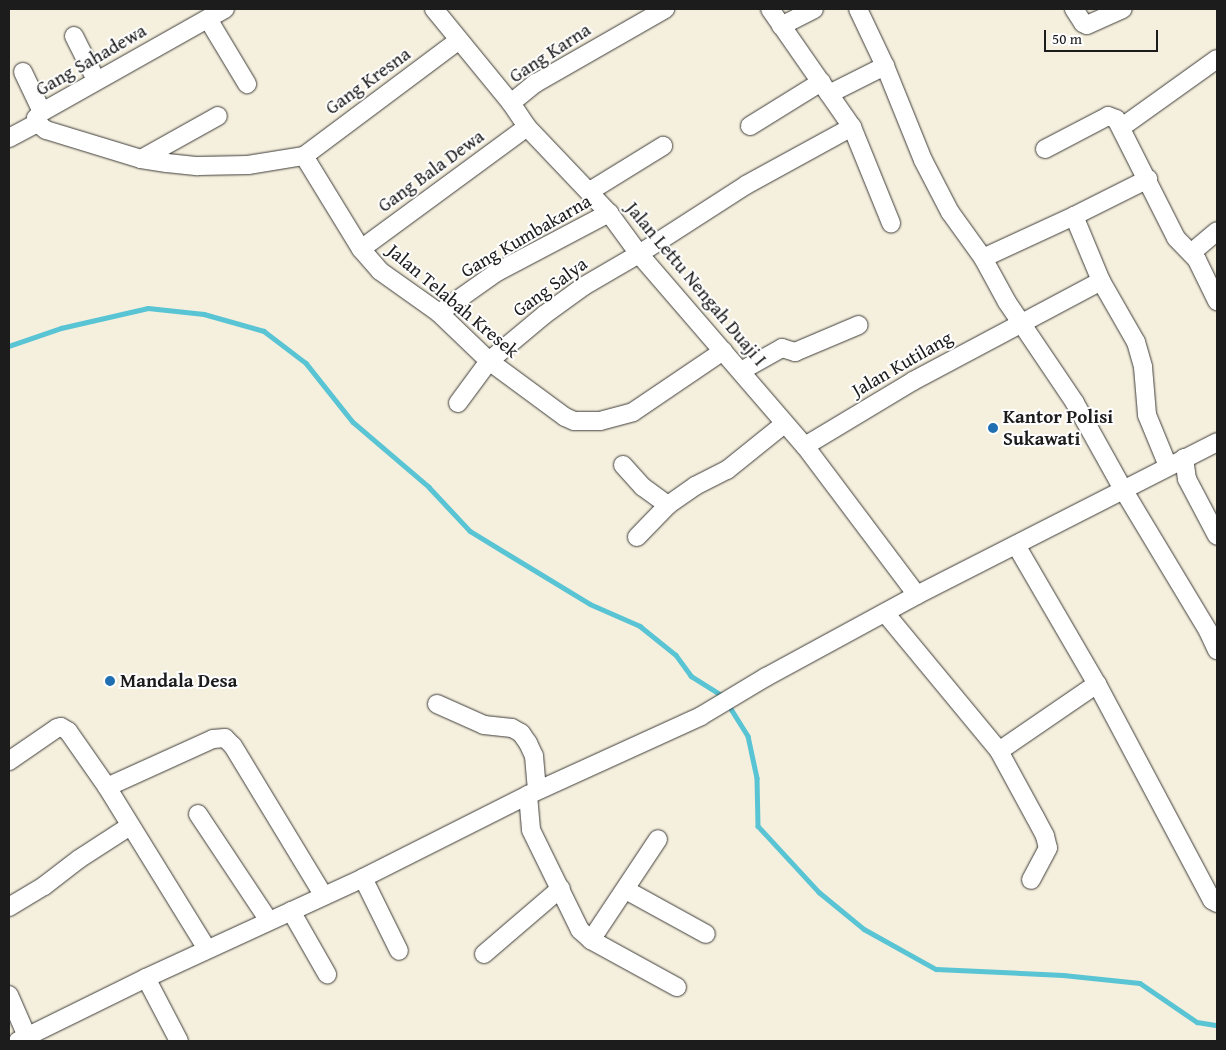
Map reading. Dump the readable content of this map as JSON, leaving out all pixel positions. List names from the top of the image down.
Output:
{
  "streets": {
    "street": [
      "Gang Karna",
      "Gang Sahadewa",
      "Gang Kresna",
      "Gang Bala Dewa",
      "Gang Kumbakarna",
      "Jalan Lettu Nengah Duaji I",
      "Gang Salya",
      "Jalan Telabah Kresek",
      "Jalan Kutilang"
    ]
  },
  "crossings": [
    ["Gang Karna", "Jalan Lettu Nengah Duaji I"],
    ["Gang Kresna", "Jalan Lettu Nengah Duaji I"],
    ["Gang Kresna", "Jalan Telabah Kresek"],
    ["Gang Bala Dewa", "Jalan Lettu Nengah Duaji I"],
    ["Gang Bala Dewa", "Jalan Telabah Kresek"],
    ["Gang Kumbakarna", "Jalan Lettu Nengah Duaji I"],
    ["Gang Kumbakarna", "Jalan Telabah Kresek"],
    ["Jalan Lettu Nengah Duaji I", "Gang Salya"],
    ["Jalan Lettu Nengah Duaji I", "Jalan Telabah Kresek"],
    ["Jalan Lettu Nengah Duaji I", "Jalan Kutilang"],
    ["Gang Salya", "Jalan Telabah Kresek"]
  ],
  "places": ["Kantor Polisi Sukawati", "Mandala Desa"],
  "scale_bar": "50 m"
}
